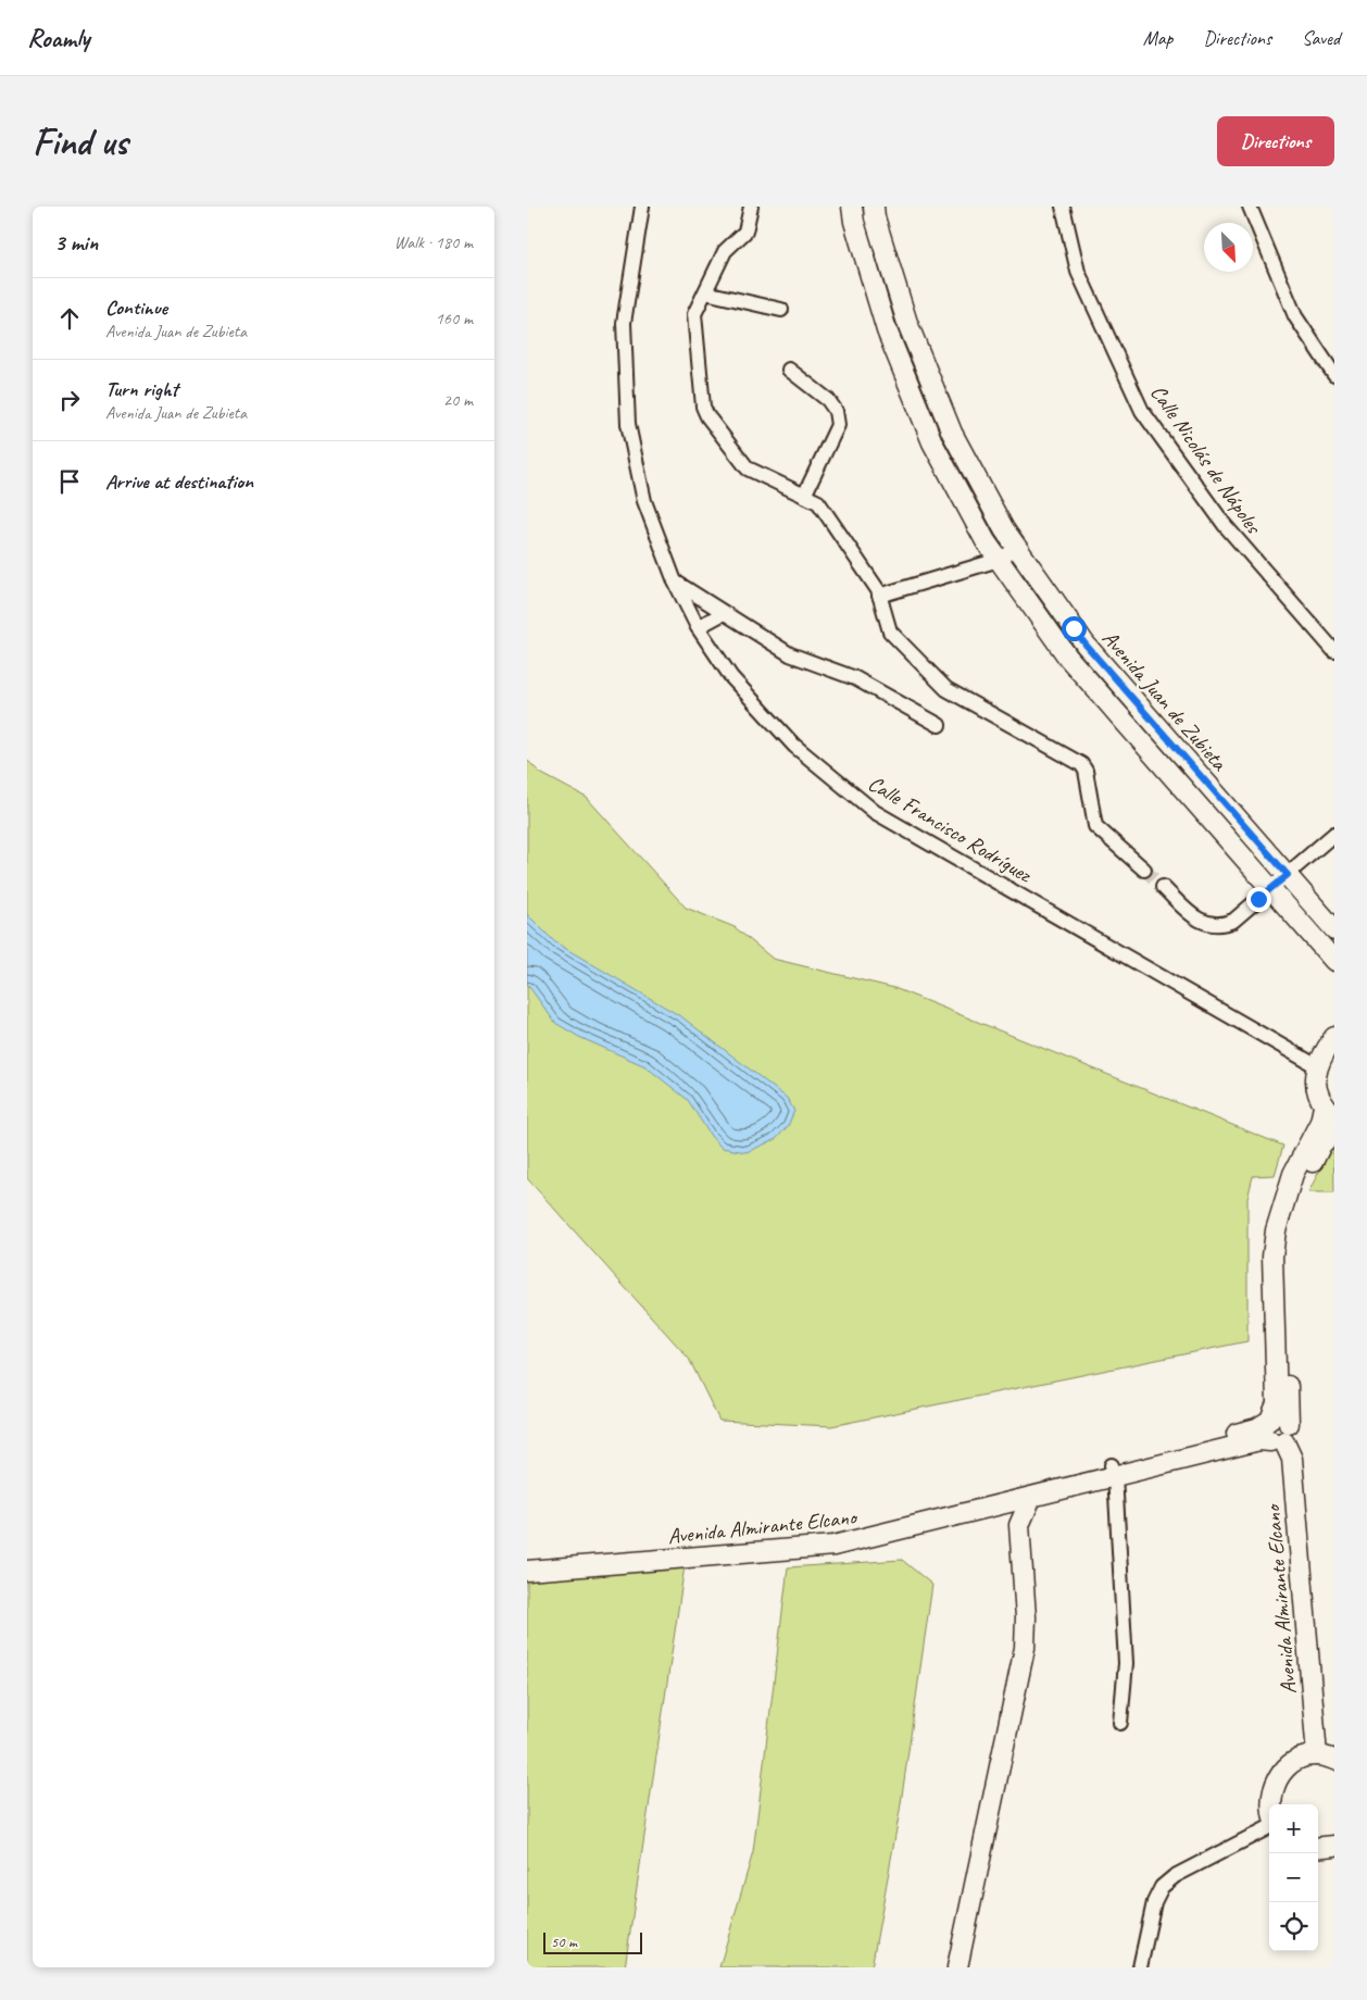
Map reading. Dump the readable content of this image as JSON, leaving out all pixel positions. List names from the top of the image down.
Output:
{
  "streets": {
    "street": [
      "Calle Nicolás de Nápoles",
      "Avenida Juan de Zubieta",
      "Calle Francisco Rodríguez",
      "Avenida Almirante Elcano"
    ]
  },
  "scale_bar": "50 m",
  "north": "bottom right",
  "page": {
    "header": "Roamly",
    "nav": ["Map", "Directions", "Saved"],
    "buttons": "Directions",
    "title": "Find us",
    "heading": ["3 min", "Walk · 180 m"],
    "list": [
      ["Continue", "Avenida Juan de Zubieta", "160 m"],
      ["Turn right", "Avenida Juan de Zubieta", "20 m"],
      "Arrive at destination"
    ],
    "map_buttons": ["+", "−"],
    "scale": "50 m"
  }
}
